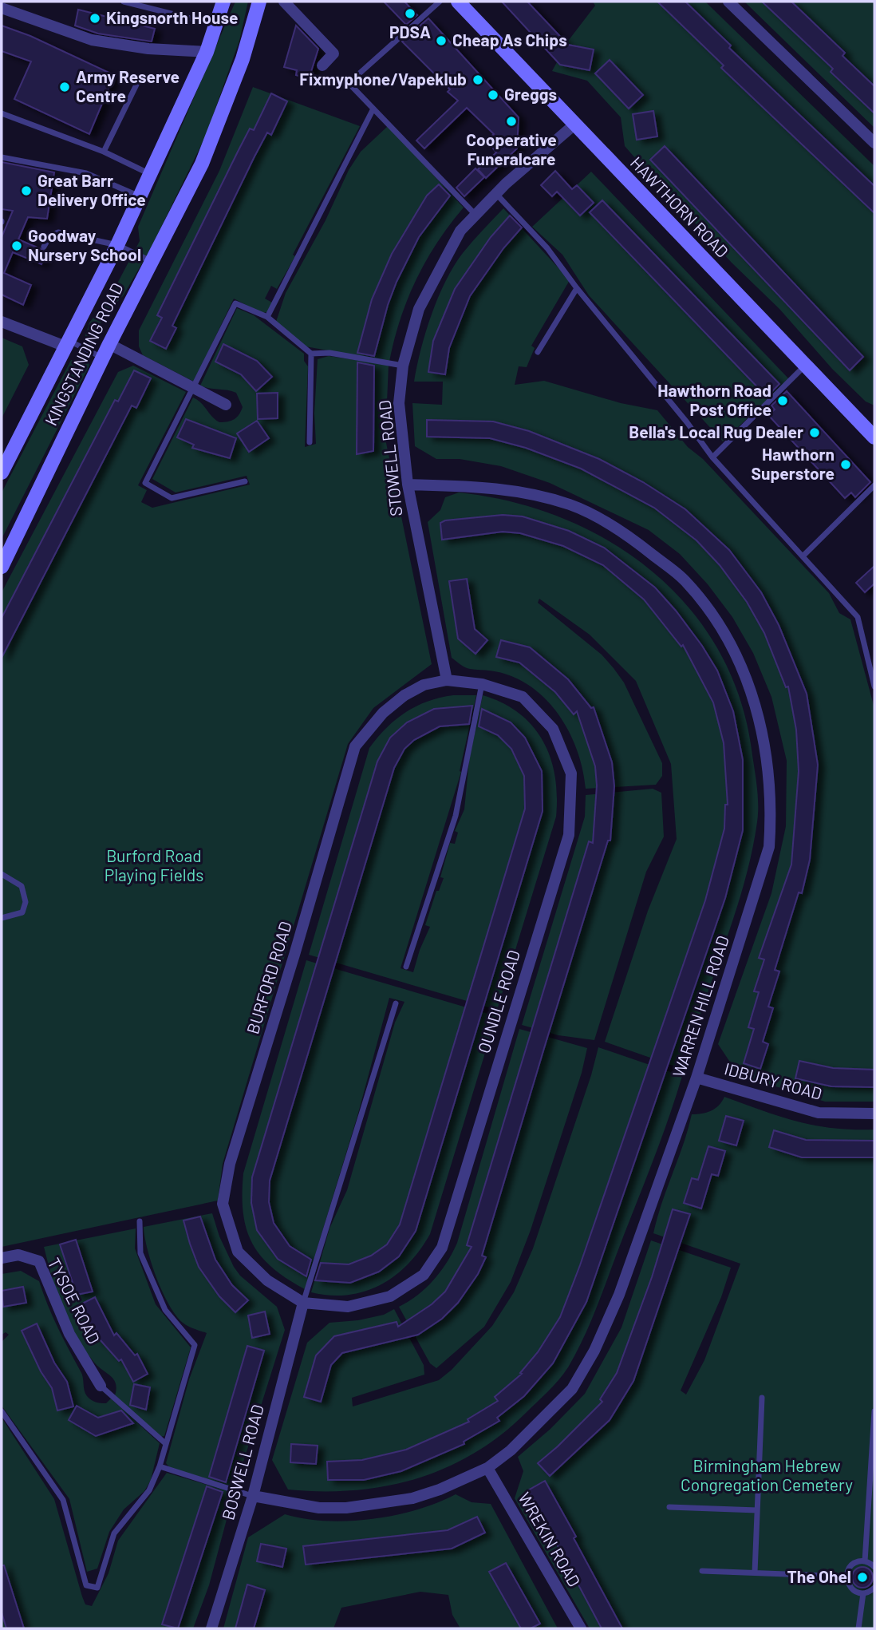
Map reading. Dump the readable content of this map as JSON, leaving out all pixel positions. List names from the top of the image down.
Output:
{
  "streets": {
    "main road": ["HAWTHORN ROAD", "KINGSTANDING ROAD"],
    "street": [
      "STOWELL ROAD",
      "BURFORD ROAD",
      "OUNDLE ROAD",
      "WARREN HILL ROAD",
      "IDBURY ROAD",
      "TYSOE ROAD",
      "BOSWELL ROAD",
      "WREKIN ROAD"
    ]
  },
  "crossings": [
    ["HAWTHORN ROAD", "STOWELL ROAD"],
    ["STOWELL ROAD", "BURFORD ROAD"],
    ["STOWELL ROAD", "OUNDLE ROAD"],
    ["STOWELL ROAD", "WARREN HILL ROAD"],
    ["BURFORD ROAD", "OUNDLE ROAD"],
    ["BURFORD ROAD", "BOSWELL ROAD"],
    ["OUNDLE ROAD", "BOSWELL ROAD"],
    ["WARREN HILL ROAD", "IDBURY ROAD"],
    ["WARREN HILL ROAD", "BOSWELL ROAD"],
    ["WARREN HILL ROAD", "WREKIN ROAD"]
  ],
  "parks": ["Burford Road Playing Fields", "Birmingham Hebrew Congregation Cemetery"],
  "places": [
    "PDSA",
    "Kingsnorth House",
    "Cheap As Chips",
    "Fixmyphone/Vapeklub",
    "Army Reserve Centre",
    "Greggs",
    "Cooperative Funeralcare",
    "Great Barr Delivery Office",
    "Goodway Nursery School",
    "Hawthorn Road Post Office",
    "Bella's Local Rug Dealer",
    "Hawthorn Superstore",
    "The Ohel"
  ]
}
